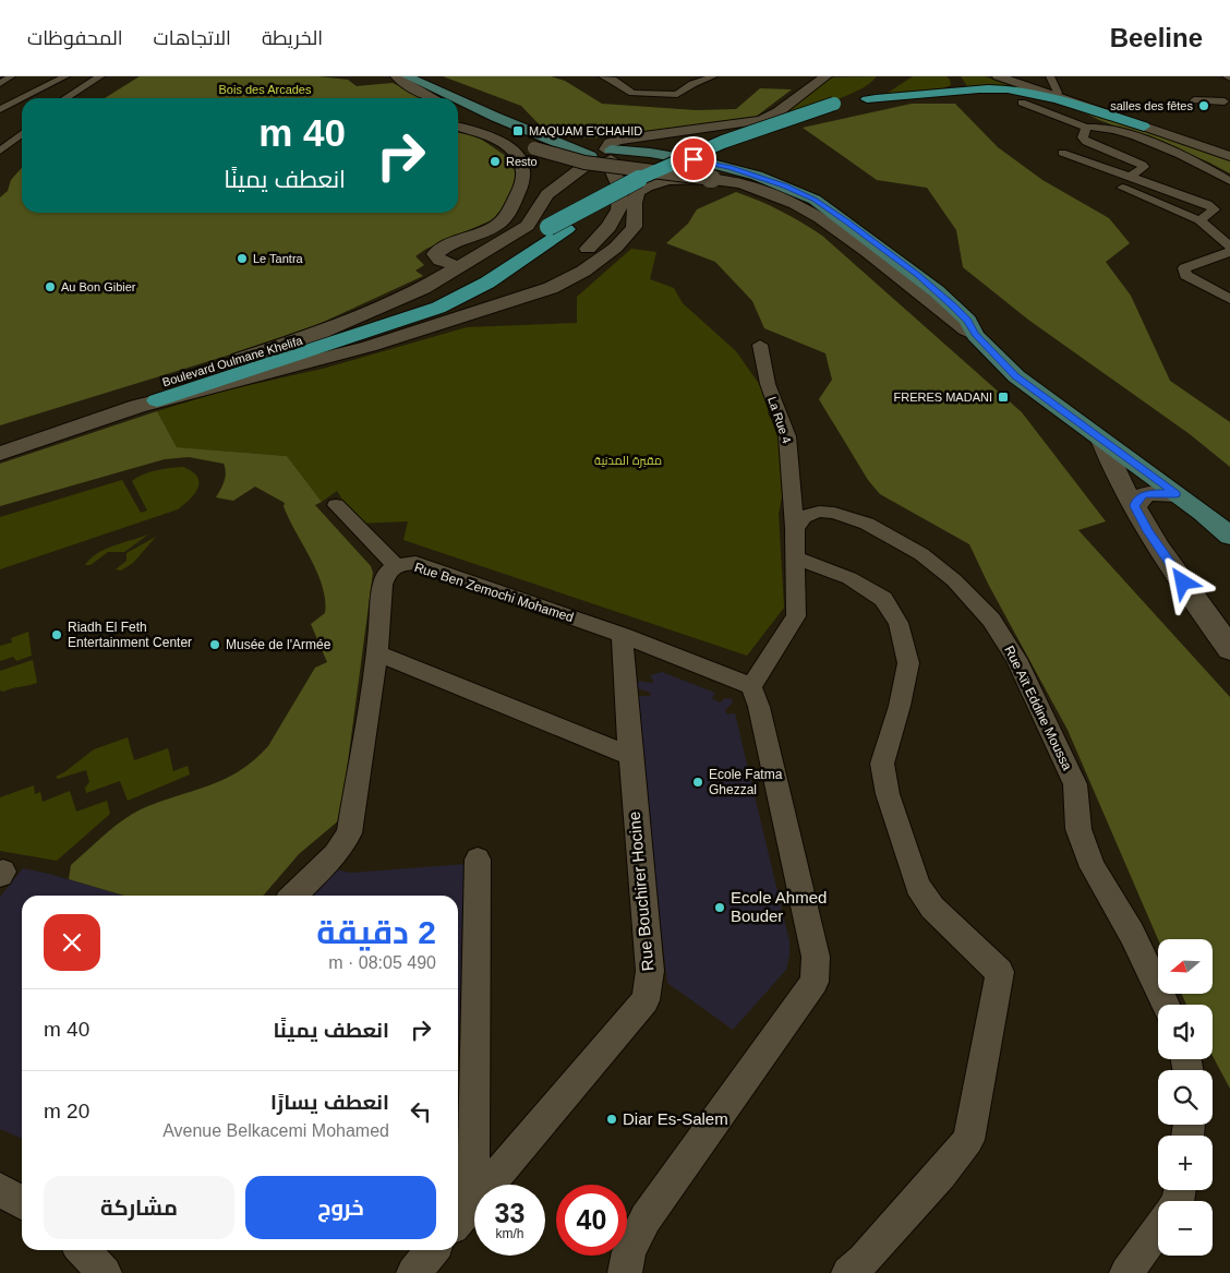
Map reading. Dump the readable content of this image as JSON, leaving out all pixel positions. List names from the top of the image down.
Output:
{
  "streets": {
    "main road": ["Boulevard Oulmane Khelifa"],
    "street": [
      "La Rue 4",
      "Rue Ben Zemochi Mohamed",
      "Rue Aït Eddine Moussa",
      "Rue Bouchirer Hocine"
    ]
  },
  "crossings": [
    ["La Rue 4", "Rue Aït Eddine Moussa"],
    ["Rue Ben Zemochi Mohamed", "Rue Bouchirer Hocine"]
  ],
  "parks": ["Bois des Arcades", "مقبرة المدنية"],
  "places": {
    "other": [
      "salles des fêtes",
      "Resto",
      "Le Tantra",
      "Au Bon Gibier",
      "Riadh El Feth Entertainment Center",
      "Musée de l'Armée",
      "Ecole Fatma Ghezzal",
      "Ecole Ahmed Bouder",
      "Diar Es-Salem"
    ],
    "transit": ["MAQUAM E'CHAHID", "FRERES MADANI"]
  },
  "north": "left",
  "page": {
    "header": "Beeline",
    "nav": ["الخريطة", "الاتجاهات", "المحفوظات"],
    "turn": ["40 m", "انعطف يمينًا"],
    "heading": ["2 دقيقة", "490 m · 08:05"],
    "map_buttons": ["+", "−"],
    "list": [
      {
        "name": "انعطف يمينًا",
        "value": "40 m"
      },
      {
        "name": "انعطف يسارًا",
        "note": "Avenue Belkacemi Mohamed",
        "value": "20 m"
      }
    ],
    "buttons": ["خروج", "مشاركة"],
    "speed": "33 km/h",
    "limit": "40"
  }
}
